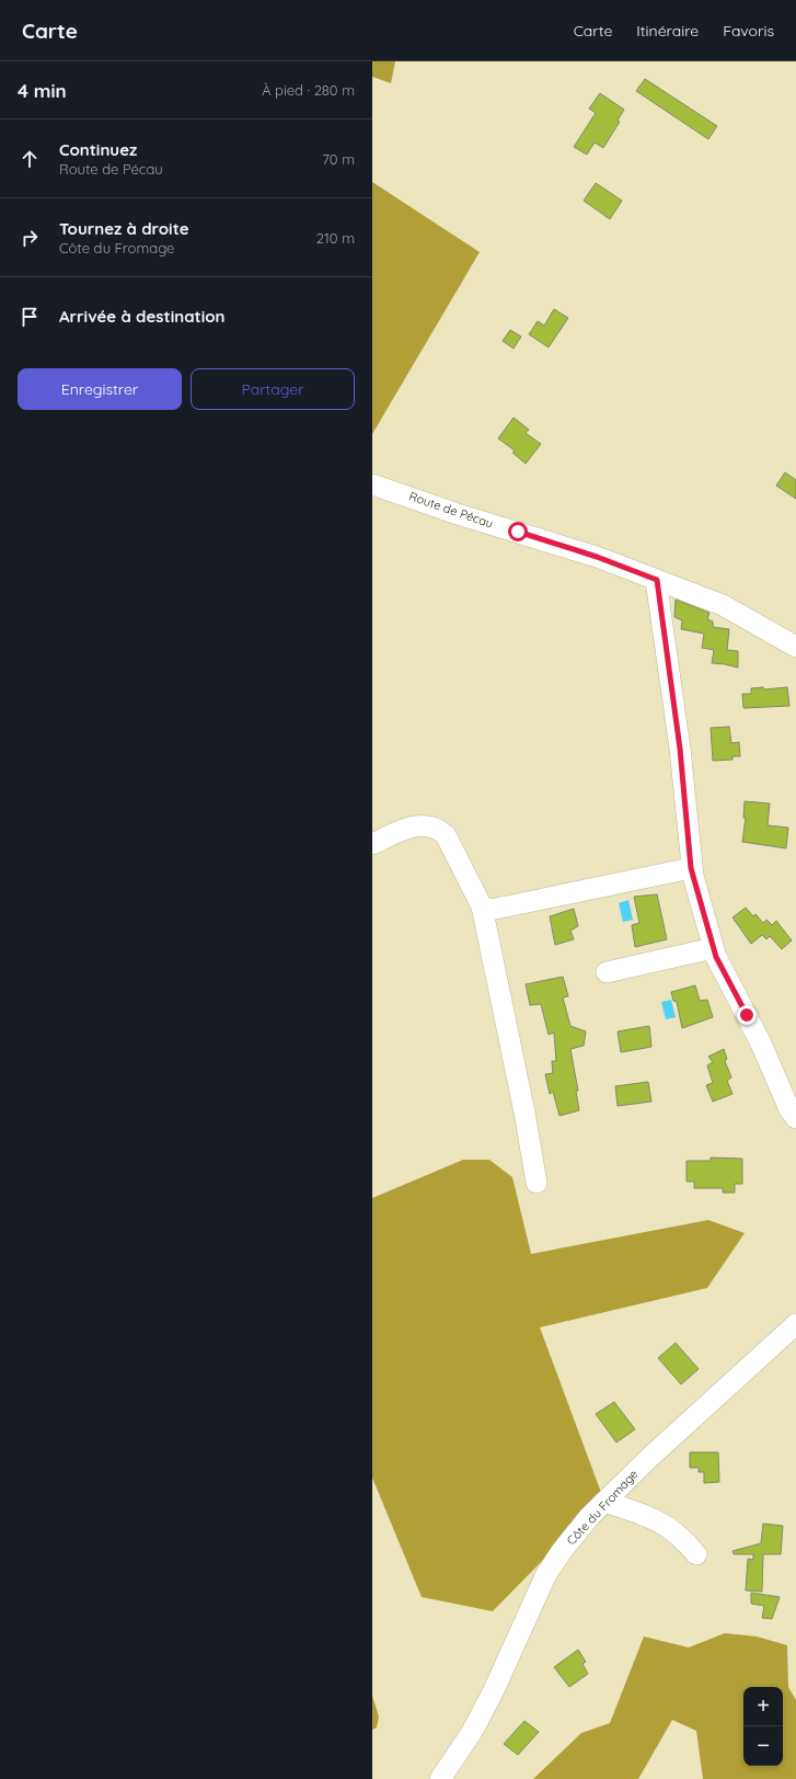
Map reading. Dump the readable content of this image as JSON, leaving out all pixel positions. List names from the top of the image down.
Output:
{
  "streets": {
    "street": ["Route de Pécau", "Côte du Fromage"]
  },
  "page": {
    "header": "Carte",
    "nav": ["Carte", "Itinéraire", "Favoris"],
    "heading": ["4 min", "À pied · 280 m"],
    "list": [
      ["Continuez", "Route de Pécau", "70 m"],
      ["Tournez à droite", "Côte du Fromage", "210 m"],
      "Arrivée à destination"
    ],
    "buttons": ["Enregistrer", "Partager"],
    "map_buttons": ["+", "−"]
  }
}
